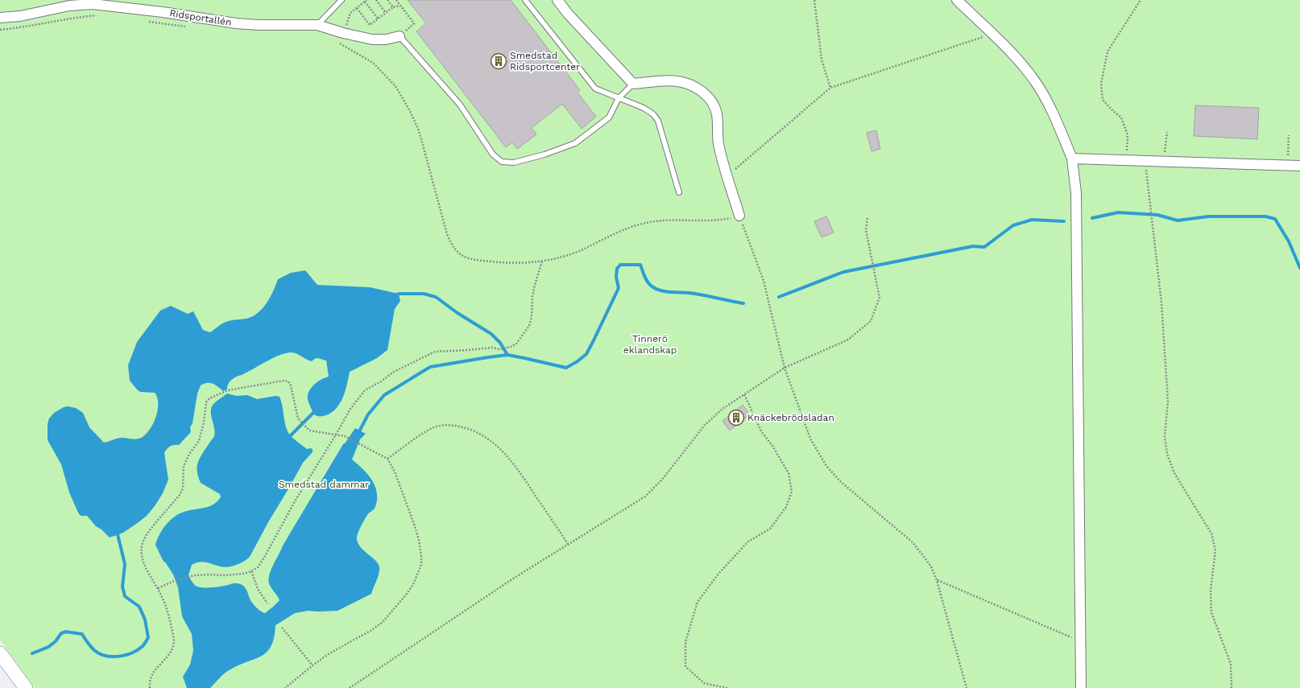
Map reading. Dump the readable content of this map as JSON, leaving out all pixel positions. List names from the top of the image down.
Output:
{
  "streets": {
    "street": ["Ridsportallén"]
  },
  "parks": ["Tinnerö eklandskap", "Smedstad dammar"],
  "places": {
    "building": ["Smedstad Ridsportcenter", "Knäckebrödsladan"]
  }
}
